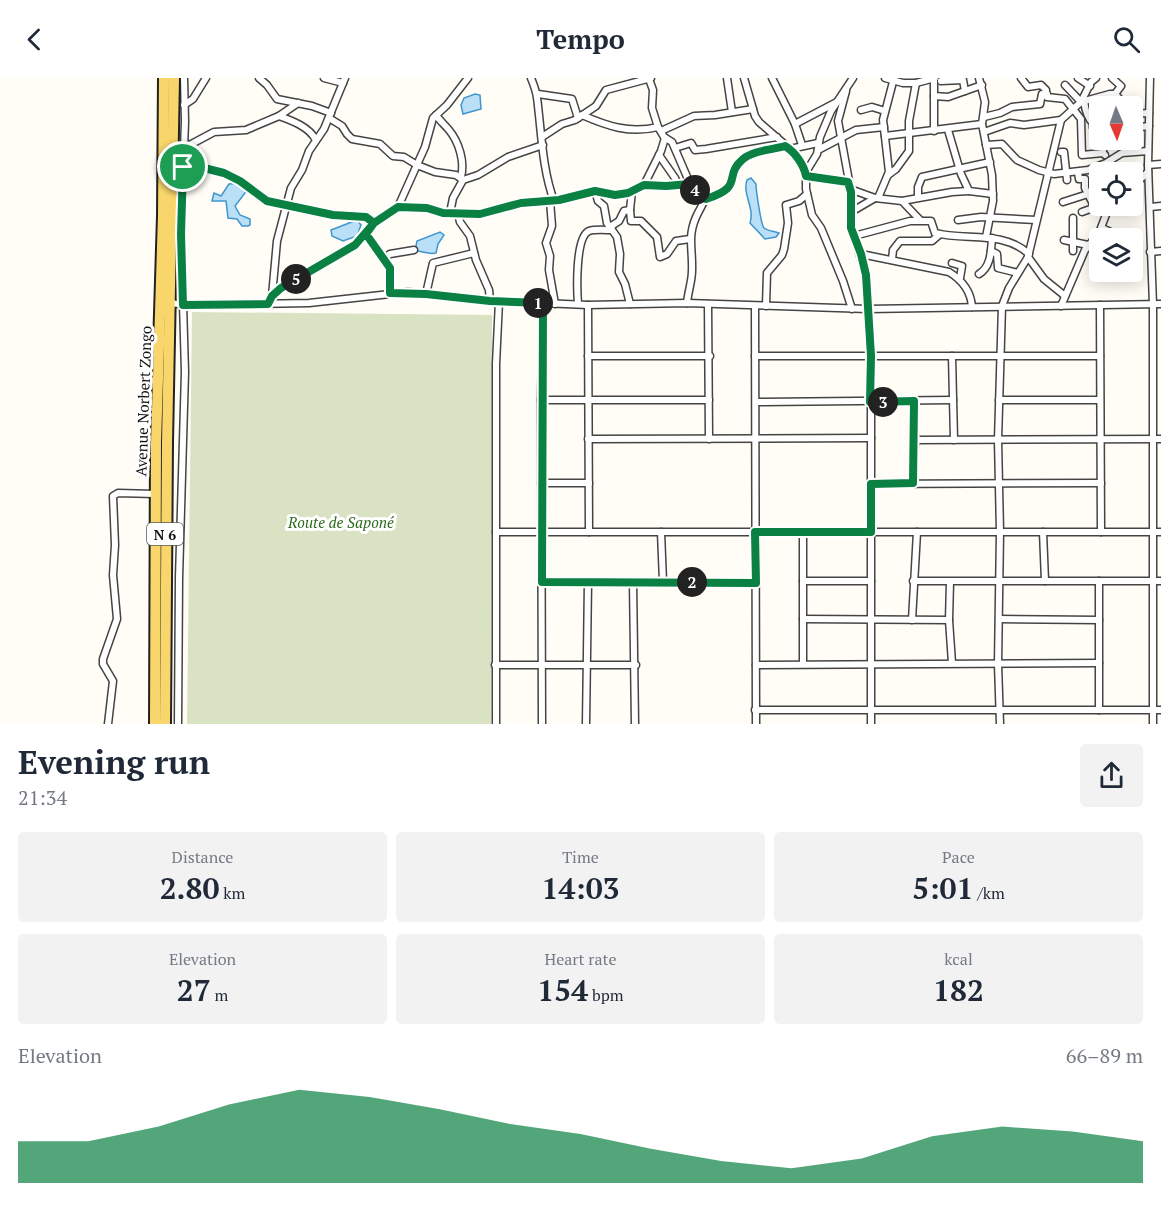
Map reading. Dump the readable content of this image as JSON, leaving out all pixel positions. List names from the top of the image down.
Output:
{
  "streets": {
    "main road": ["Avenue Norbert Zongo", "N 6"]
  },
  "parks": ["Route de Saponé"],
  "north": "bottom",
  "page": {
    "header": "Tempo",
    "pins": [
      "4",
      "5",
      "1",
      "3",
      "2"
    ],
    "heading": ["Evening run", "21:34"],
    "stats": [
      ["Distance", "2.80 km"],
      ["Time", "14:03"],
      ["Pace", "5:01 /km"],
      ["Elevation", "27 m"],
      ["Heart rate", "154 bpm"],
      ["kcal", "182"]
    ],
    "chart": ["Elevation", "66–89 m"]
  }
}
